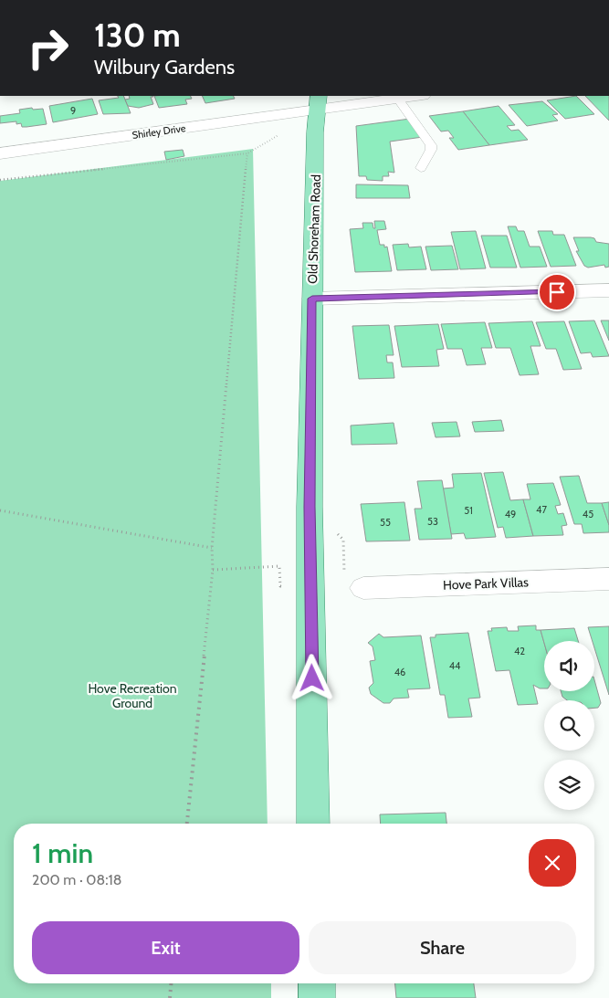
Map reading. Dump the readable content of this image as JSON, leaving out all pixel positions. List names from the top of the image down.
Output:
{
  "streets": {
    "main road": ["Old Shoreham Road"],
    "street": ["Shirley Drive", "Hove Park Villas"]
  },
  "crossings": [
    ["Shirley Drive", "Old Shoreham Road"]
  ],
  "parks": ["Hove Recreation Ground"],
  "house_numbers": [
    "9",
    "47",
    "51",
    "49",
    "45",
    "53",
    "55",
    "42",
    "44",
    "46"
  ],
  "page": {
    "turn": ["130 m", "Wilbury Gardens"],
    "heading": ["1 min", "200 m · 08:18"],
    "buttons": ["Exit", "Share"]
  }
}
